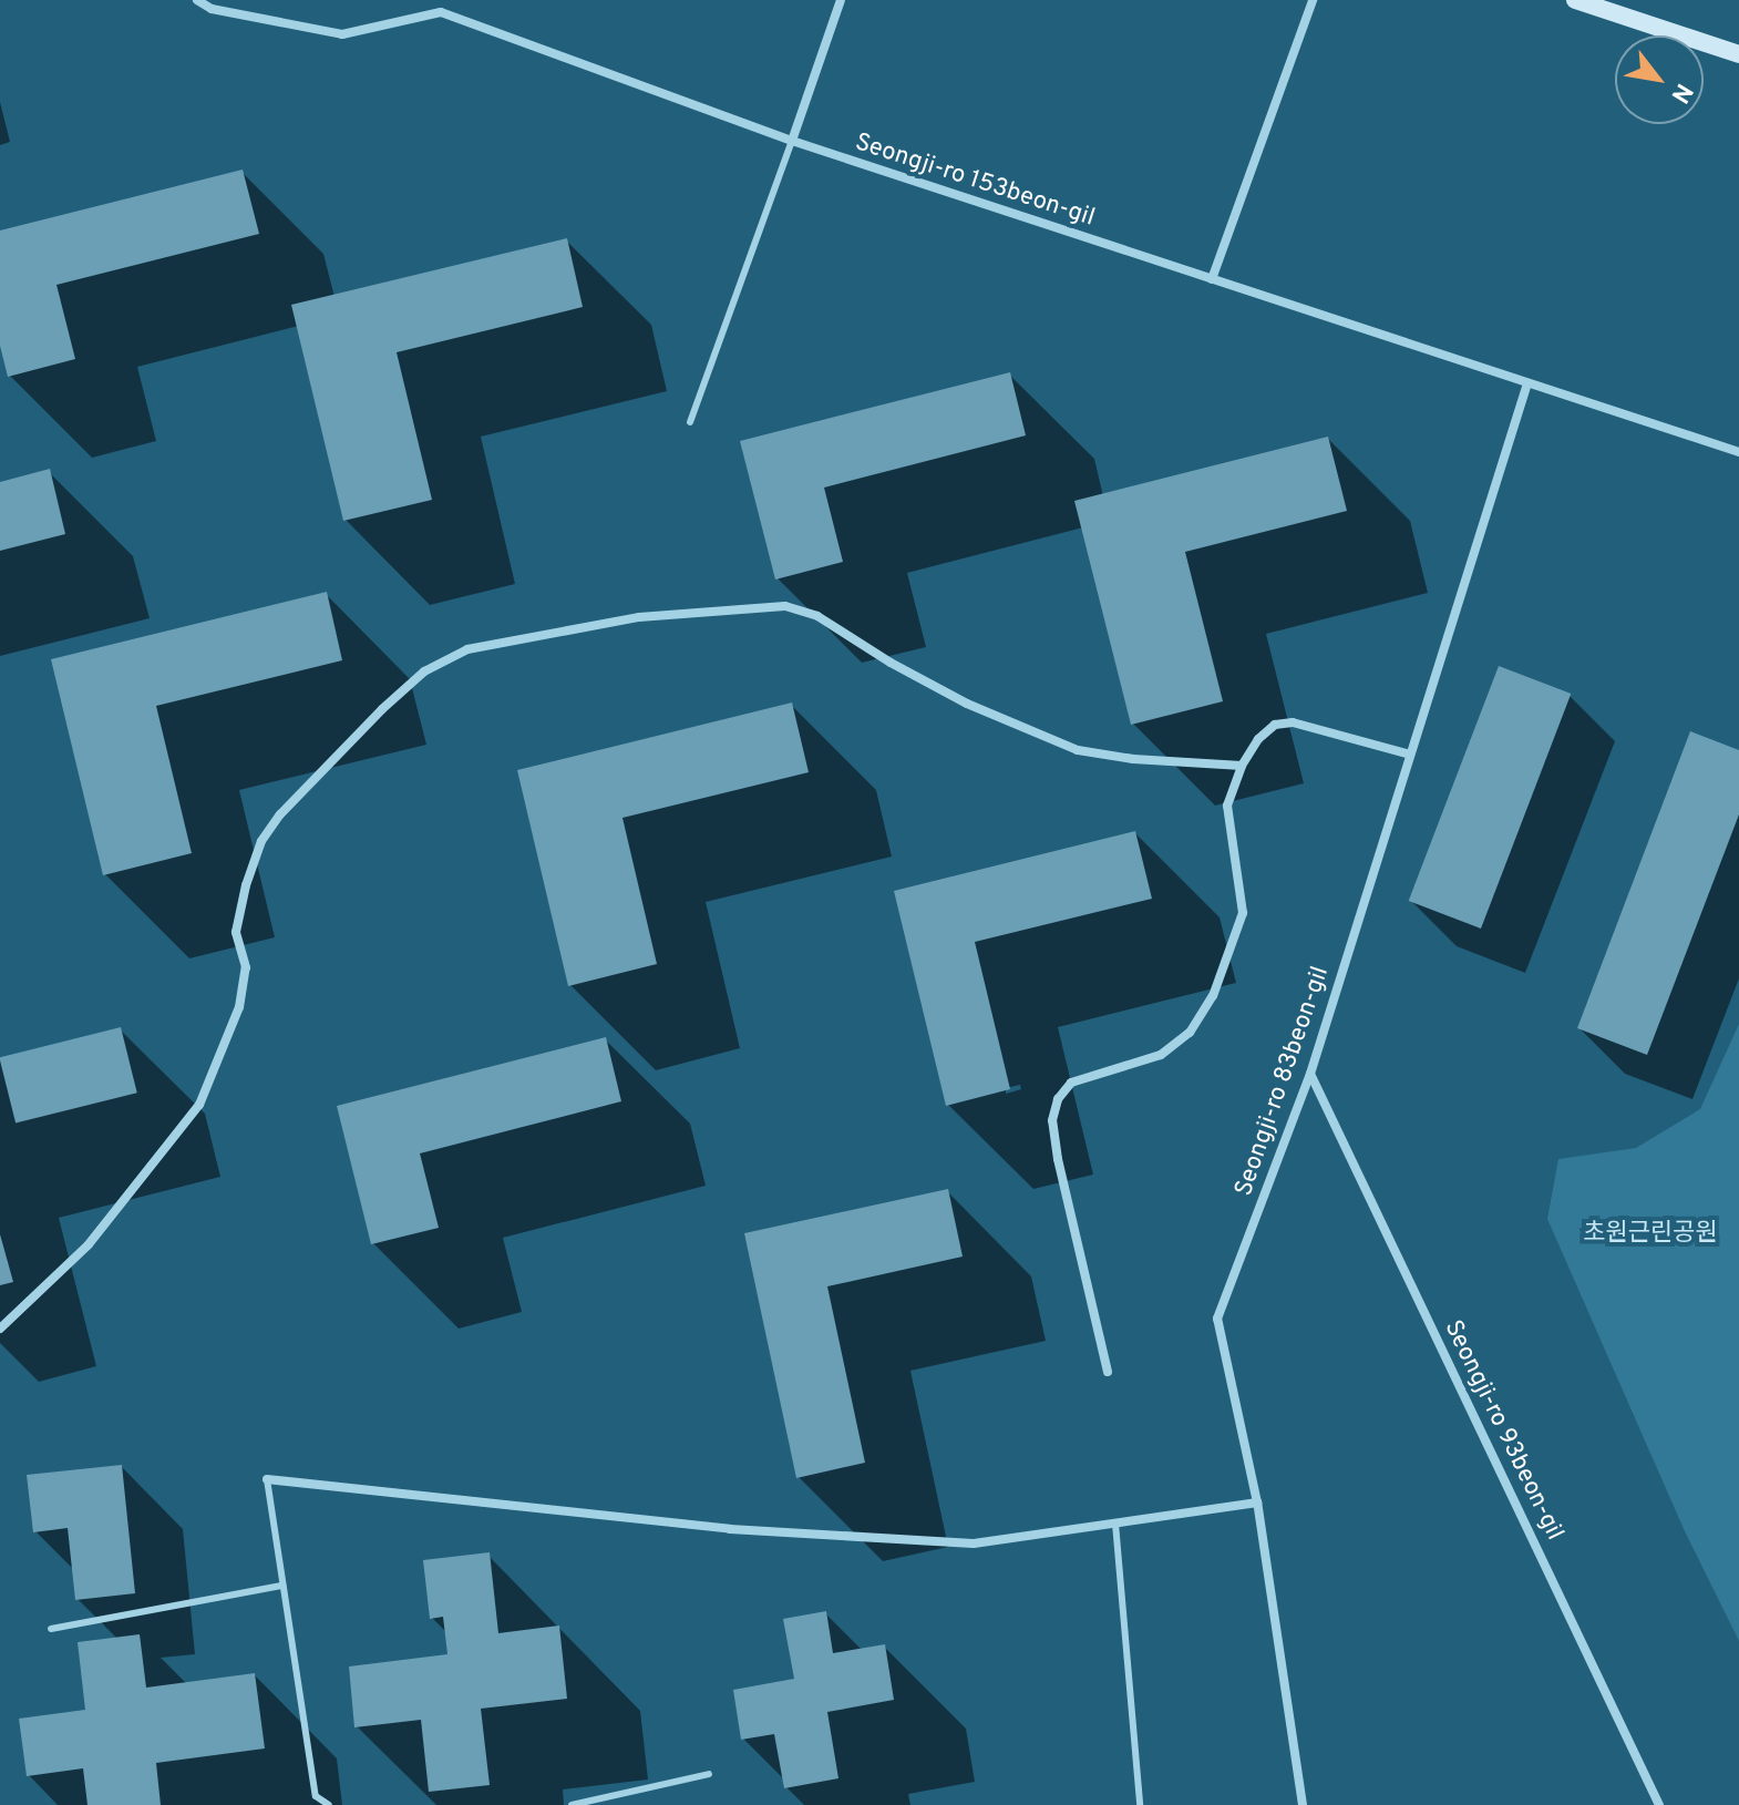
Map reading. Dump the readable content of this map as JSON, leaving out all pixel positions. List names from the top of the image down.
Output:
{
  "streets": {
    "street": ["Seongji-ro 153beon-gil", "Seongji-ro 83beon-gil", "Seongji-ro 93beon-gil"]
  },
  "crossings": [
    ["Seongji-ro 153beon-gil", "Seongji-ro 83beon-gil"],
    ["Seongji-ro 83beon-gil", "Seongji-ro 93beon-gil"]
  ],
  "parks": ["초원근린공원"],
  "north": "bottom right"
}
